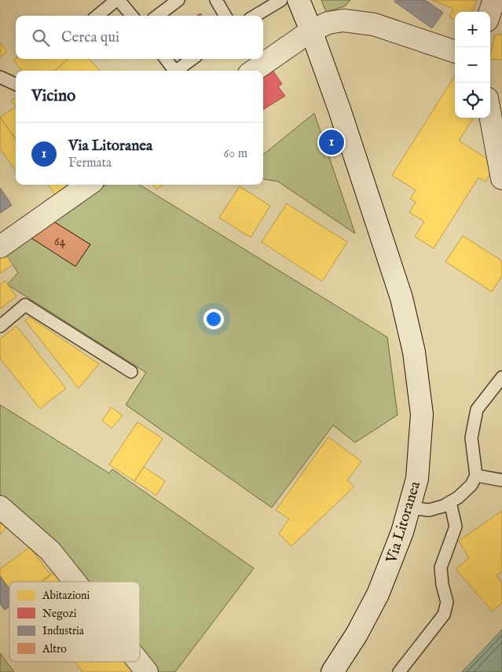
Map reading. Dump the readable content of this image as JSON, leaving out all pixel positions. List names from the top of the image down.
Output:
{
  "streets": {
    "street": ["Via Litoranea"]
  },
  "house_numbers": ["64"],
  "legend": [
    "Abitazioni",
    "Negozi",
    "Industria",
    "Altro"
  ],
  "page": {
    "map_buttons": ["+", "−"],
    "search": "Cerca qui",
    "heading": "Vicino",
    "list": [
      {
        "mark": "1",
        "name": "Via Litoranea",
        "note": "Fermata",
        "value": "60 m"
      }
    ],
    "pins": "1"
  }
}
